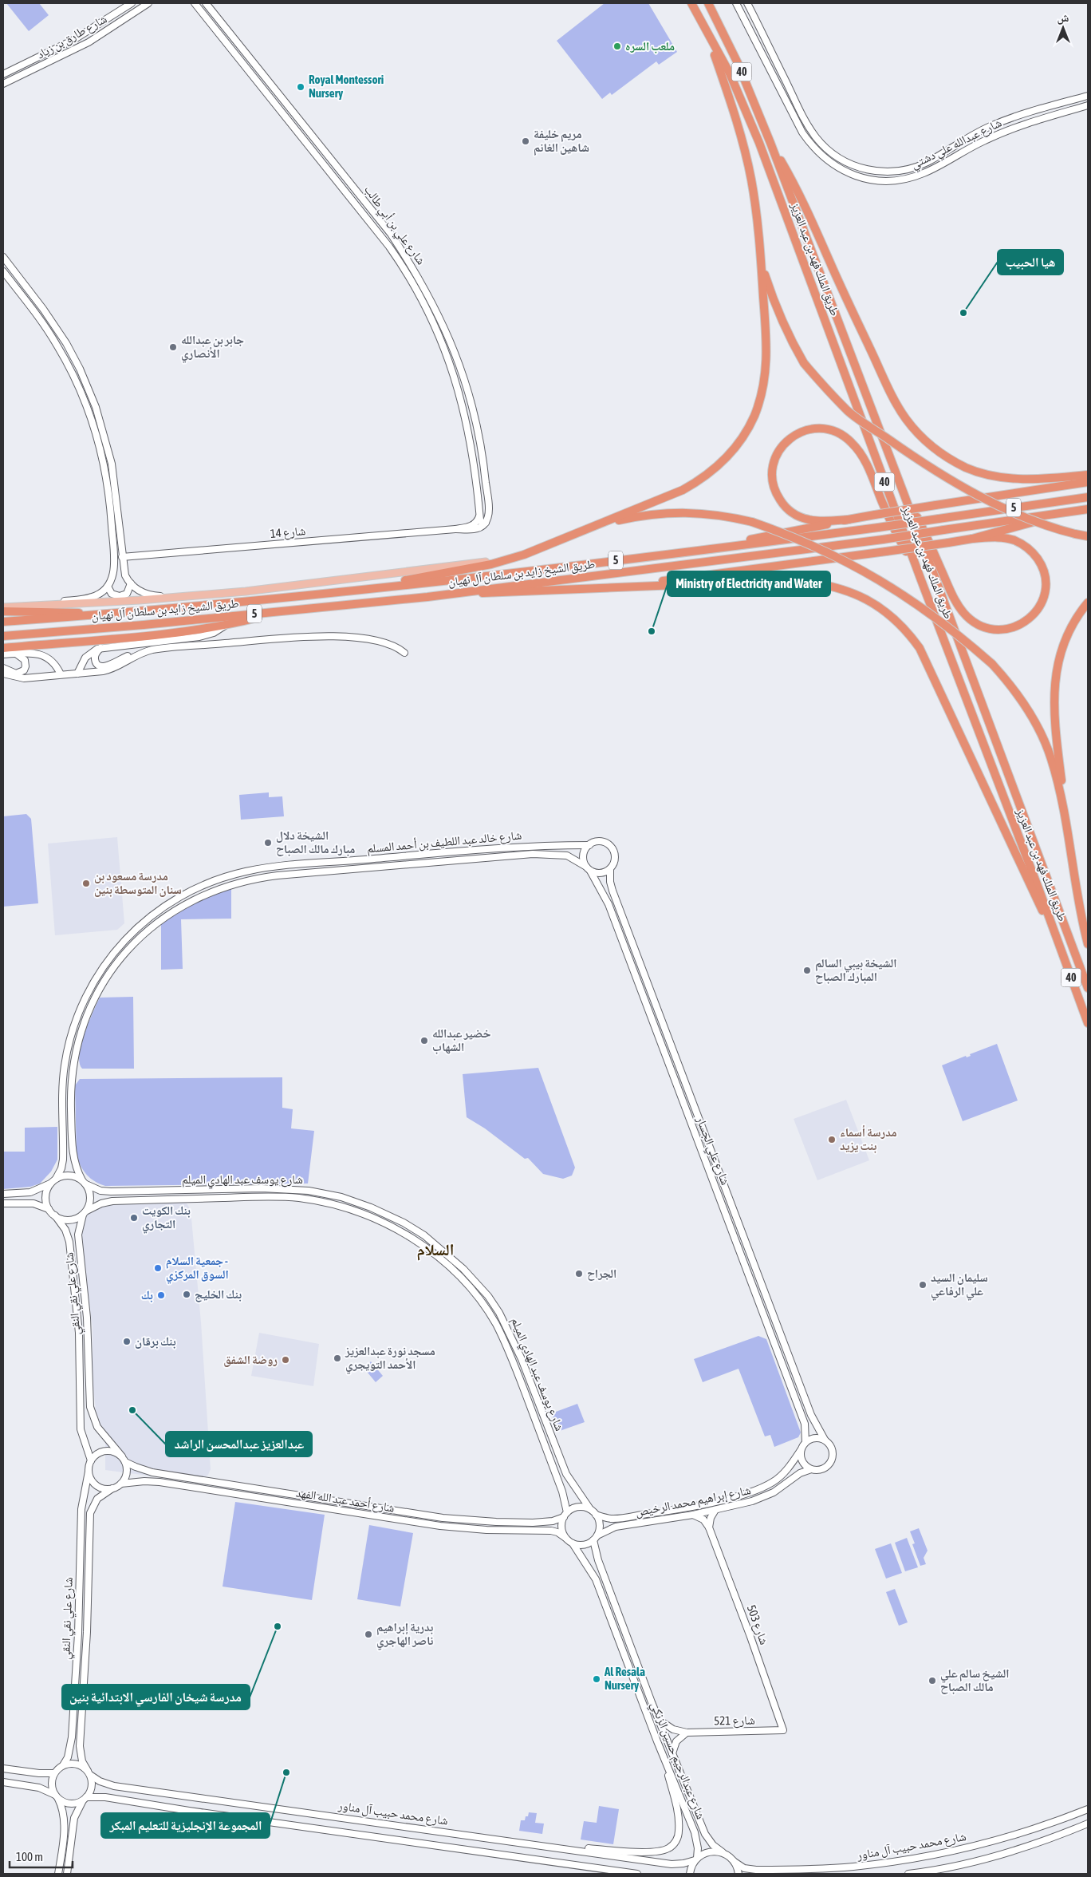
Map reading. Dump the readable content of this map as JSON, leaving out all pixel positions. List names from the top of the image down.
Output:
{
  "streets": {
    "highway": [
      "40",
      "طريق الملك فهد بن عبد العزيز",
      "5",
      "طريق الشيخ زايد بن سلطان آل نهيان"
    ],
    "street": [
      "شارع طارق بن زياد",
      "شارع عبدالله علي دشتي",
      "شارع علي بن أبي طالب",
      "شارع 14",
      "شارع خالد عبد اللطيف بن أحمد المسلم",
      "شارع علي الجسار",
      "شارع يوسف عبد الهادي الميلم",
      "شارع علي نقي النقي",
      "شارع أحمد عبد الله الفهد",
      "شارع إبراهيم محمد الرخيص",
      "شارع 503",
      "شارع 521",
      "شارع عبدالرحيم حسين الزنكي",
      "شارع محمد حبيب آل مناور"
    ]
  },
  "crossings": [
    ["شارع علي بن أبي طالب", "شارع 14"],
    ["5", "طريق الشيخ زايد بن سلطان آل نهيان"],
    ["شارع خالد عبد اللطيف بن أحمد المسلم", "شارع علي الجسار"],
    ["شارع خالد عبد اللطيف بن أحمد المسلم", "شارع يوسف عبد الهادي الميلم"],
    ["شارع خالد عبد اللطيف بن أحمد المسلم", "شارع علي نقي النقي"],
    ["شارع علي الجسار", "شارع إبراهيم محمد الرخيص"],
    ["شارع يوسف عبد الهادي الميلم", "شارع علي نقي النقي"],
    ["شارع يوسف عبد الهادي الميلم", "شارع أحمد عبد الله الفهد"],
    ["شارع يوسف عبد الهادي الميلم", "شارع إبراهيم محمد الرخيص"],
    ["شارع يوسف عبد الهادي الميلم", "شارع عبدالرحيم حسين الزنكي"],
    ["شارع علي نقي النقي", "شارع أحمد عبد الله الفهد"],
    ["شارع علي نقي النقي", "شارع محمد حبيب آل مناور"],
    ["شارع أحمد عبد الله الفهد", "شارع إبراهيم محمد الرخيص"],
    ["شارع أحمد عبد الله الفهد", "شارع عبدالرحيم حسين الزنكي"],
    ["شارع إبراهيم محمد الرخيص", "شارع 503"],
    ["شارع إبراهيم محمد الرخيص", "شارع عبدالرحيم حسين الزنكي"],
    ["شارع 503", "شارع 521"],
    ["شارع 521", "شارع عبدالرحيم حسين الزنكي"],
    ["شارع عبدالرحيم حسين الزنكي", "شارع محمد حبيب آل مناور"]
  ],
  "districts": ["السلام"],
  "places": [
    "ملعب السره",
    "Royal Montessori Nursery",
    "مريم خليفة شاهين الغانم",
    "هيا الحبيب",
    "جابر بن عبدالله الأنصاري",
    "Ministry of Electricity and Water",
    "الشيخة دلال مبارك مالك الصباح",
    "مدرسة مسعود بن سنان المتوسطة بنين",
    "الشيخة بيبي السالم المبارك الصباح",
    "خضير عبدالله الشهاب",
    "مدرسة أسماء بنت يزيد",
    "بنك الكويت التجاري",
    "جمعية السلام - السوق المركزي",
    "الجراح",
    "سليمان السيد علي الرفاعي",
    "بنك الخليج",
    "بك",
    "بنك برقان",
    "مسجد نورة عبدالعزيز الأحمد التويجري",
    "روضة الشفق",
    "عبدالعزيز عبدالمحسن الراشد",
    "مدرسة شيخان الفارسي الابتدائية بنين",
    "بدرية إبراهيم ناصر الهاجري",
    "Al Resala Nursery",
    "الشيخ سالم علي مالك الصباح",
    "المجموعة الإنجليزية للتعليم المبكر"
  ],
  "scale_bar": "100 m",
  "north": "top"
}
